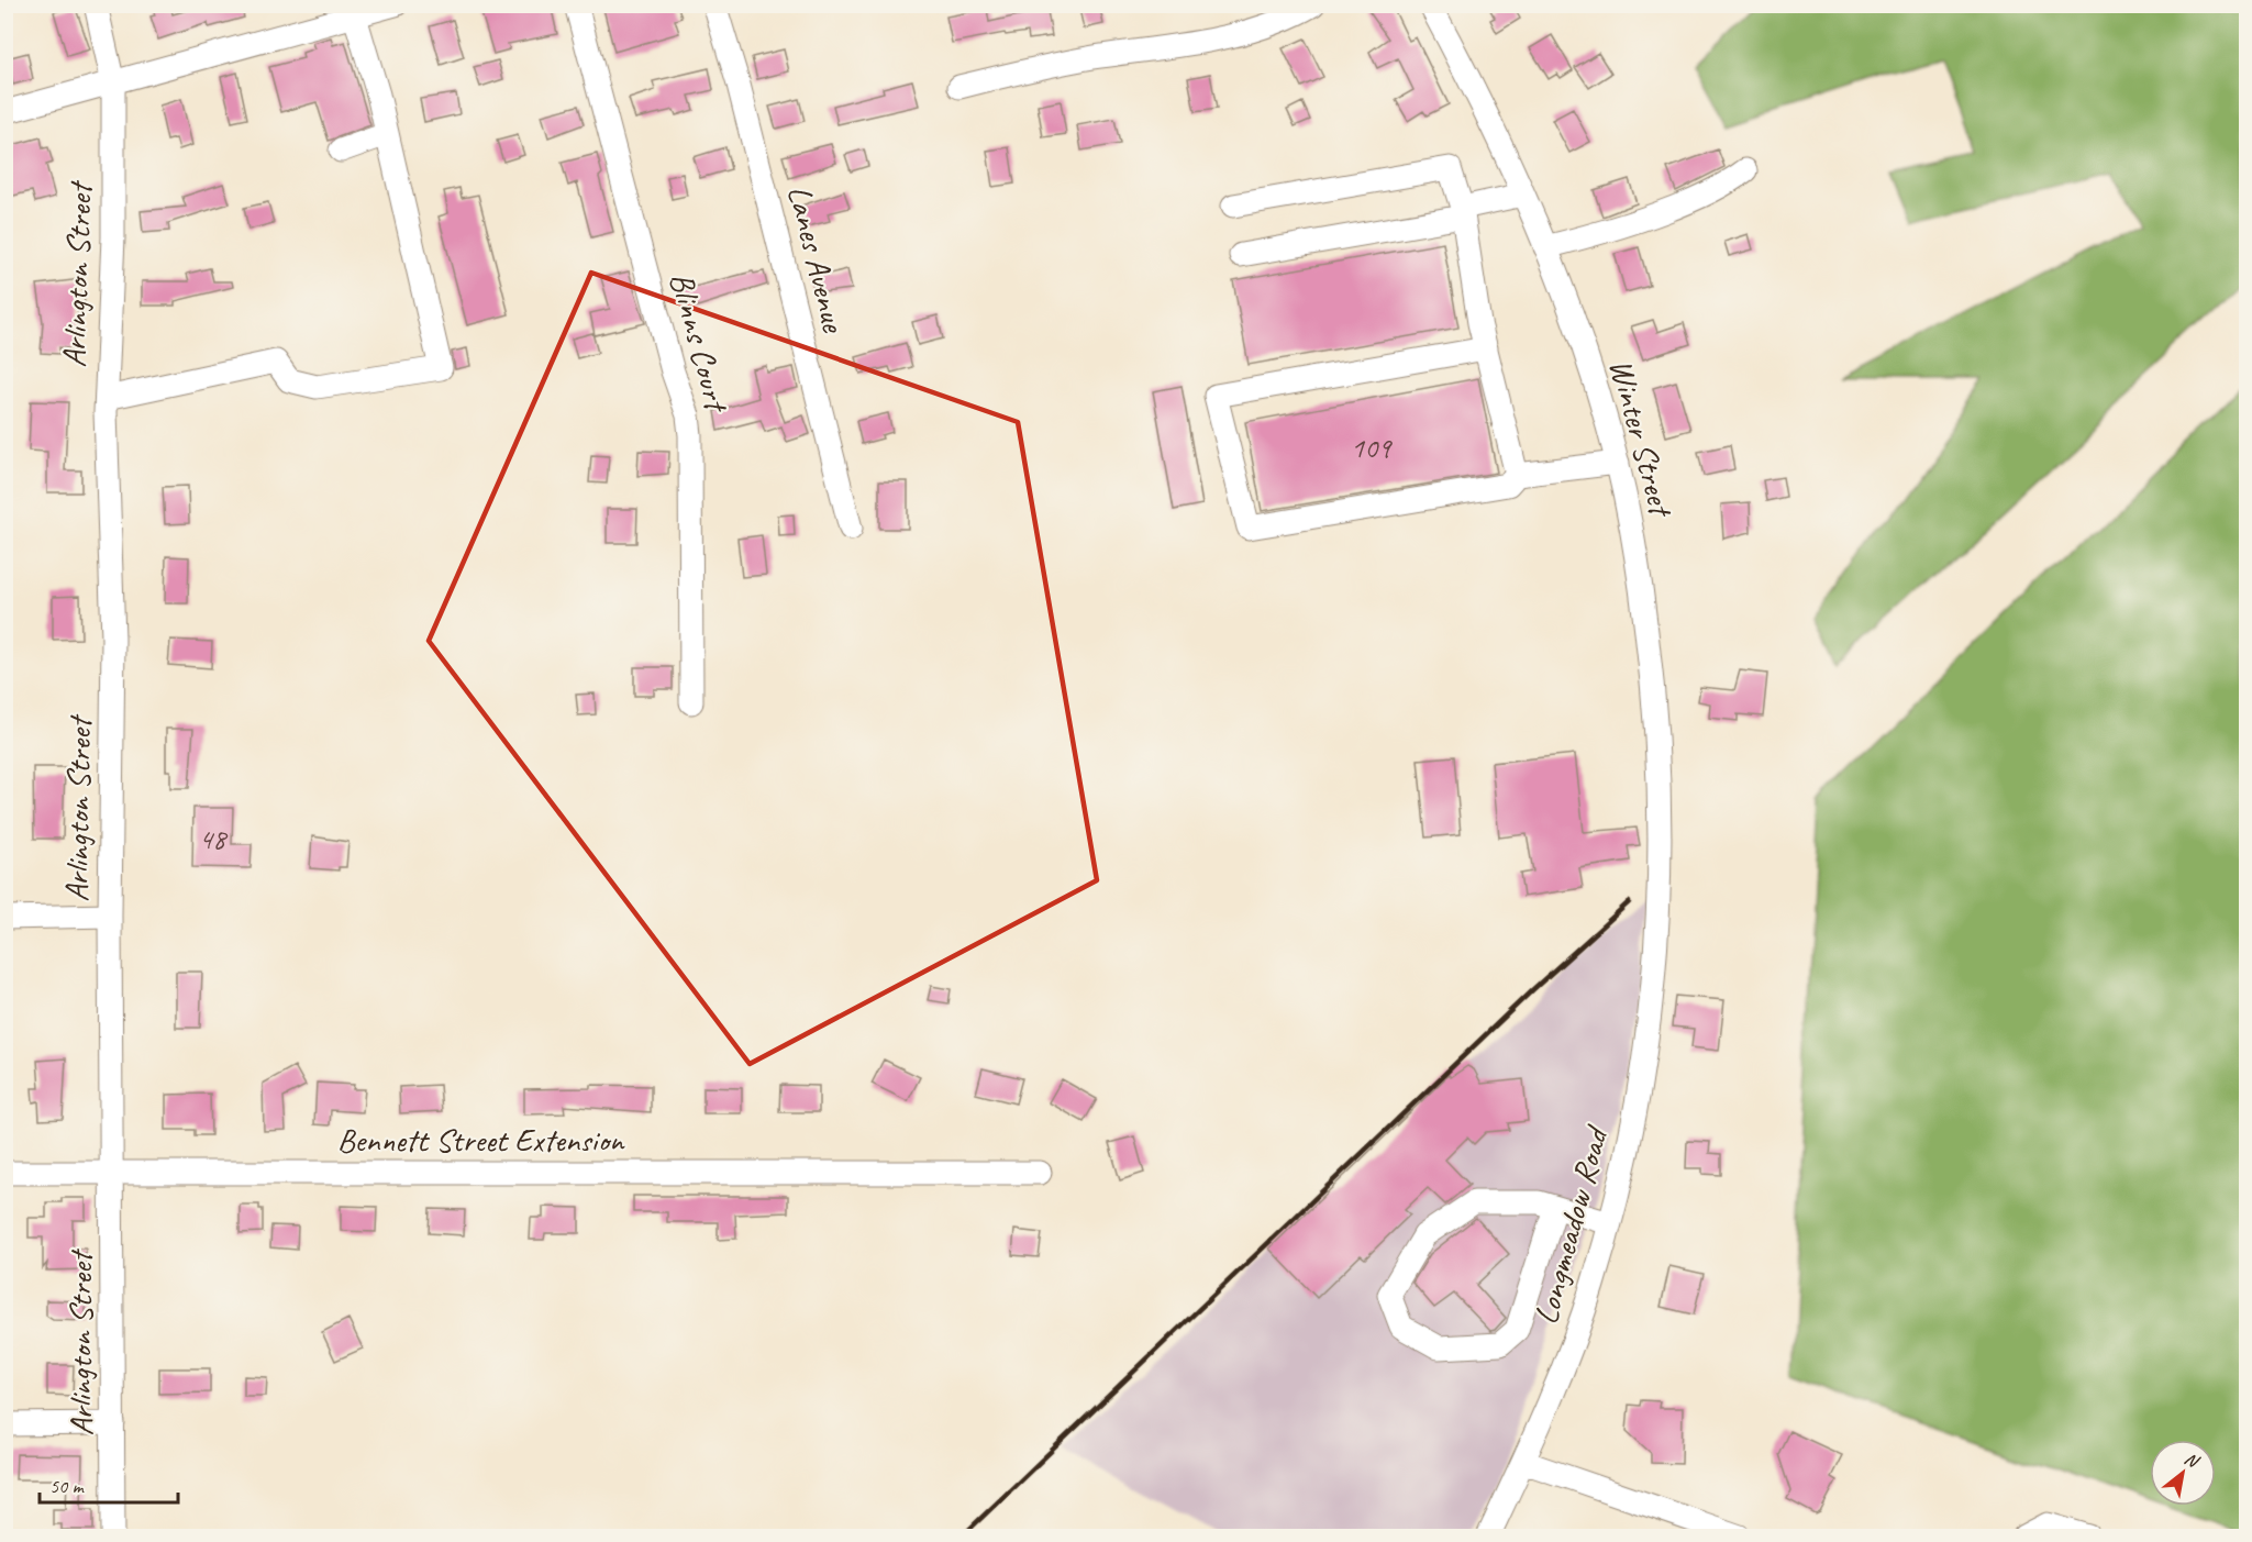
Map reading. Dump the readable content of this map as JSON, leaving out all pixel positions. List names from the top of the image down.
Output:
{
  "streets": {
    "street": [
      "Lanes Avenue",
      "Arlington Street",
      "Blinns Court",
      "Winter Street",
      "Bennett Street Extension",
      "Longmeadow Road"
    ]
  },
  "crossings": [
    ["Arlington Street", "Bennett Street Extension"],
    ["Winter Street", "Longmeadow Road"]
  ],
  "house_numbers": ["109", "48"],
  "scale_bar": "50 m",
  "north": "top right"
}
